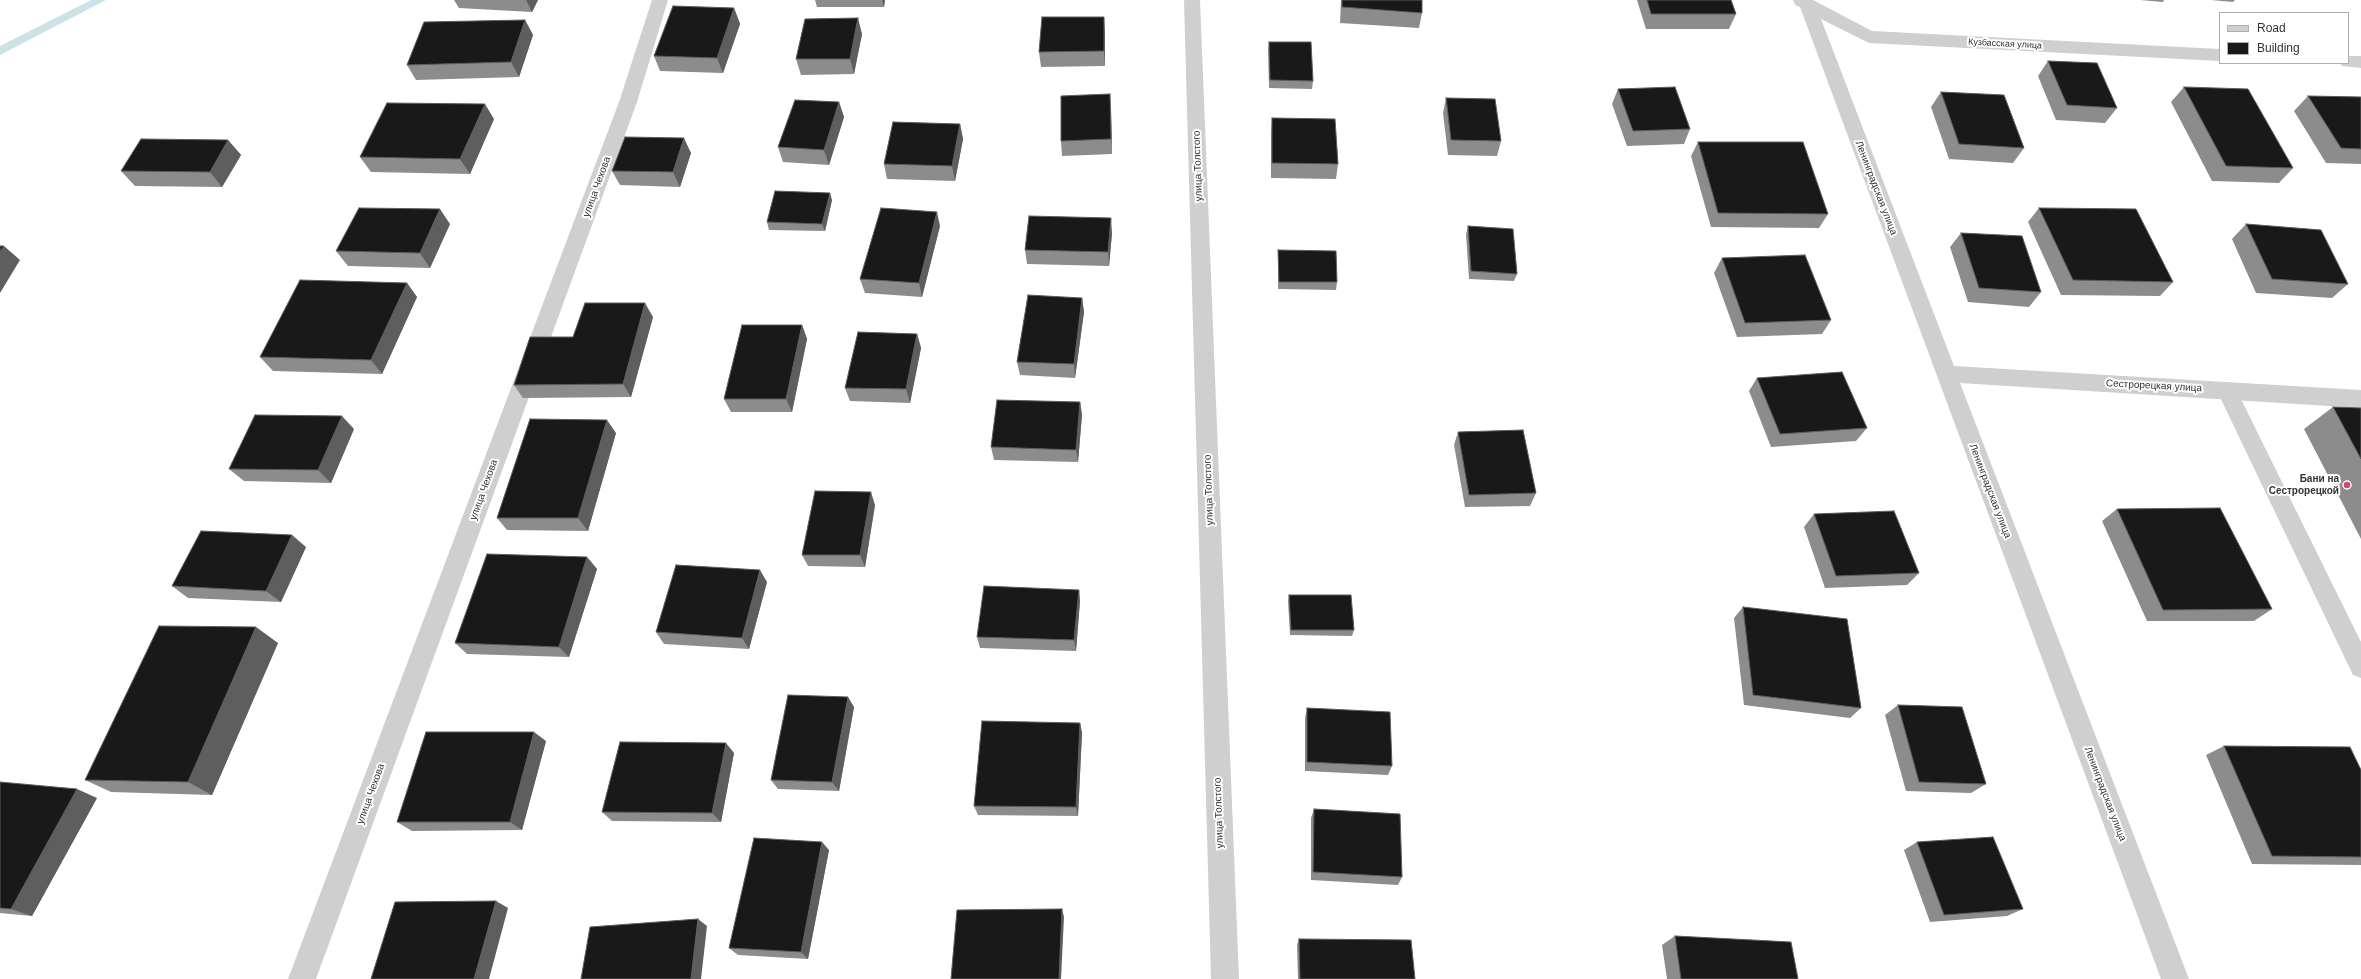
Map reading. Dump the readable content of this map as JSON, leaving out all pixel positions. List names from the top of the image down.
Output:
{
  "streets": {
    "street": [
      "Кузбасская улица",
      "улица Толстого",
      "улица Чехова",
      "Ленинградская улица",
      "Сестрорецкая улица"
    ]
  },
  "crossings": [
    ["Кузбасская улица", "Ленинградская улица"],
    ["Ленинградская улица", "Сестрорецкая улица"]
  ],
  "places": ["Бани на Сестрорецкой"],
  "legend": ["Road", "Building"]
}
